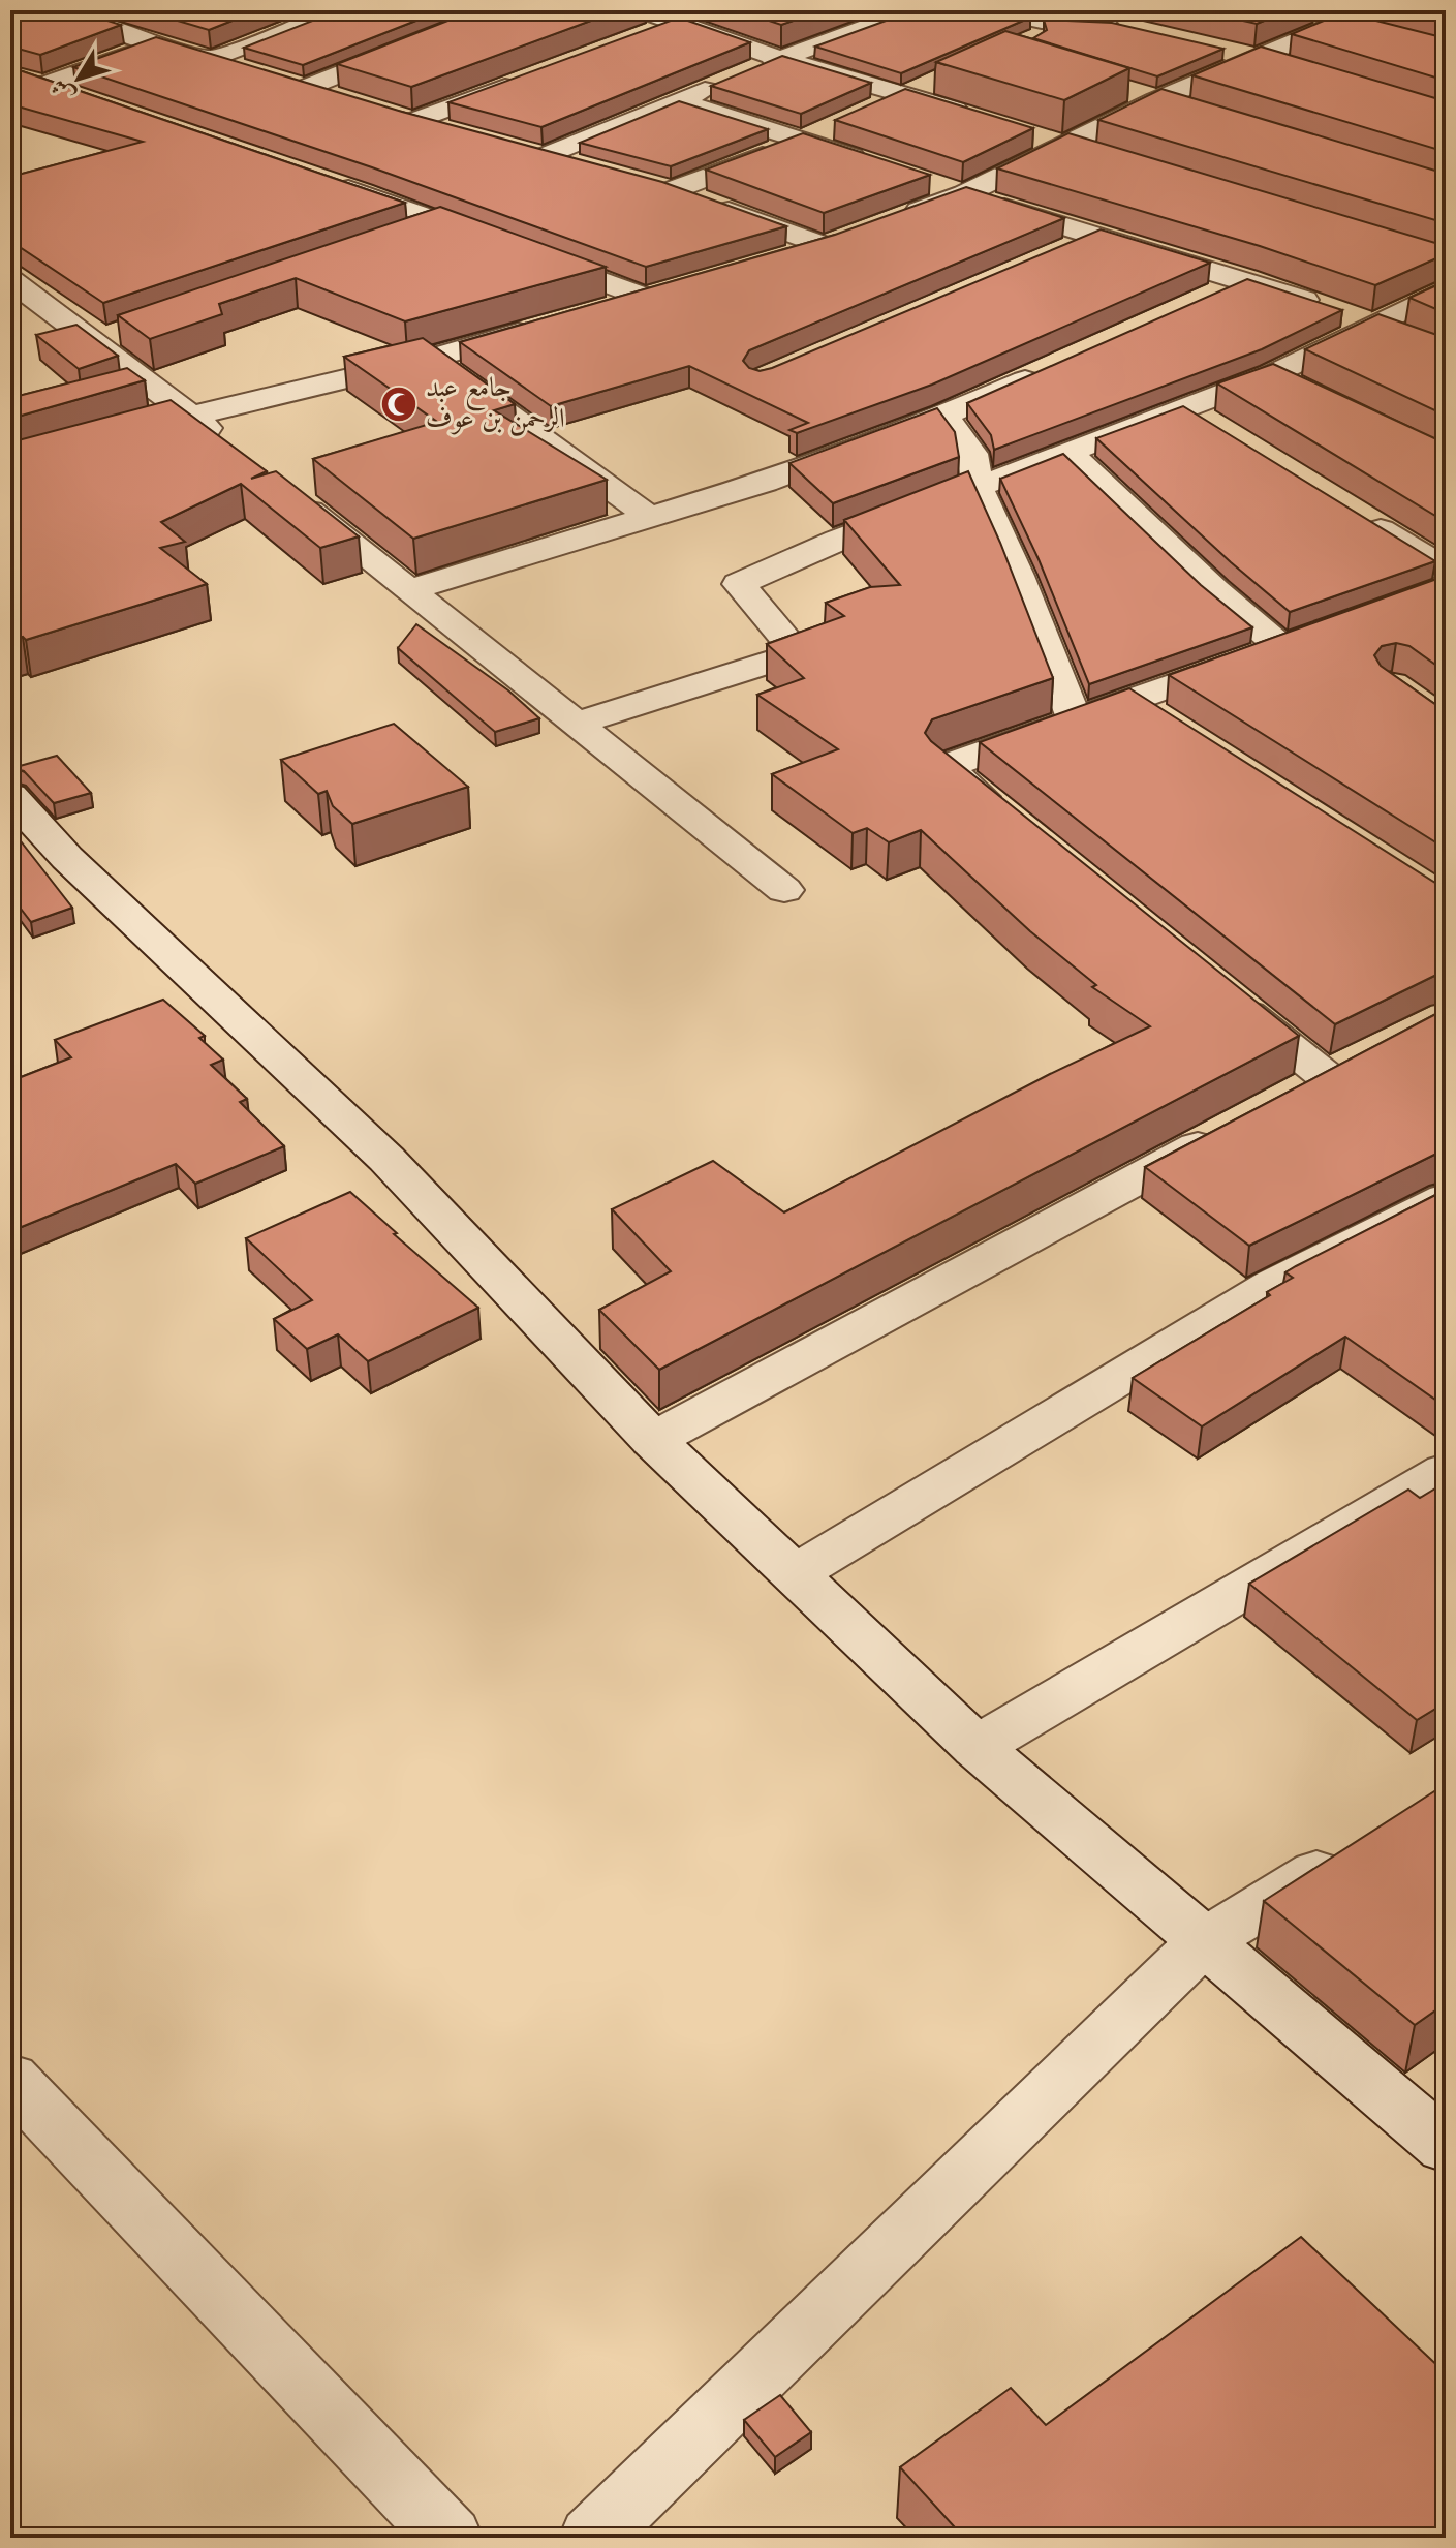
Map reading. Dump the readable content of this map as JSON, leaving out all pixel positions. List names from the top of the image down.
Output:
{
  "places": {
    "mosque": ["جامع عبد الرحمن بن عوف"]
  },
  "north": "bottom left"
}
